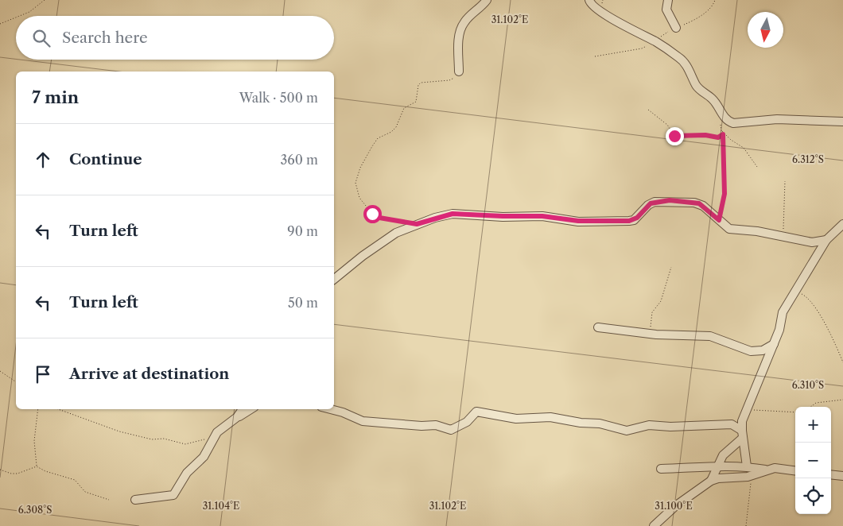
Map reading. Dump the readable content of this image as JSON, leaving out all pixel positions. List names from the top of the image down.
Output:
{
  "north": "bottom",
  "page": {
    "search": "Search here",
    "heading": ["7 min", "Walk · 500 m"],
    "list": [
      ["Continue", "360 m"],
      ["Turn left", "90 m"],
      ["Turn left", "50 m"],
      "Arrive at destination"
    ],
    "map_buttons": ["+", "−"]
  },
  "coordinates": [
    "31.102°E",
    "6.312°S",
    "6.310°S",
    "31.104°E",
    "31.100°E",
    "6.308°S"
  ]
}
